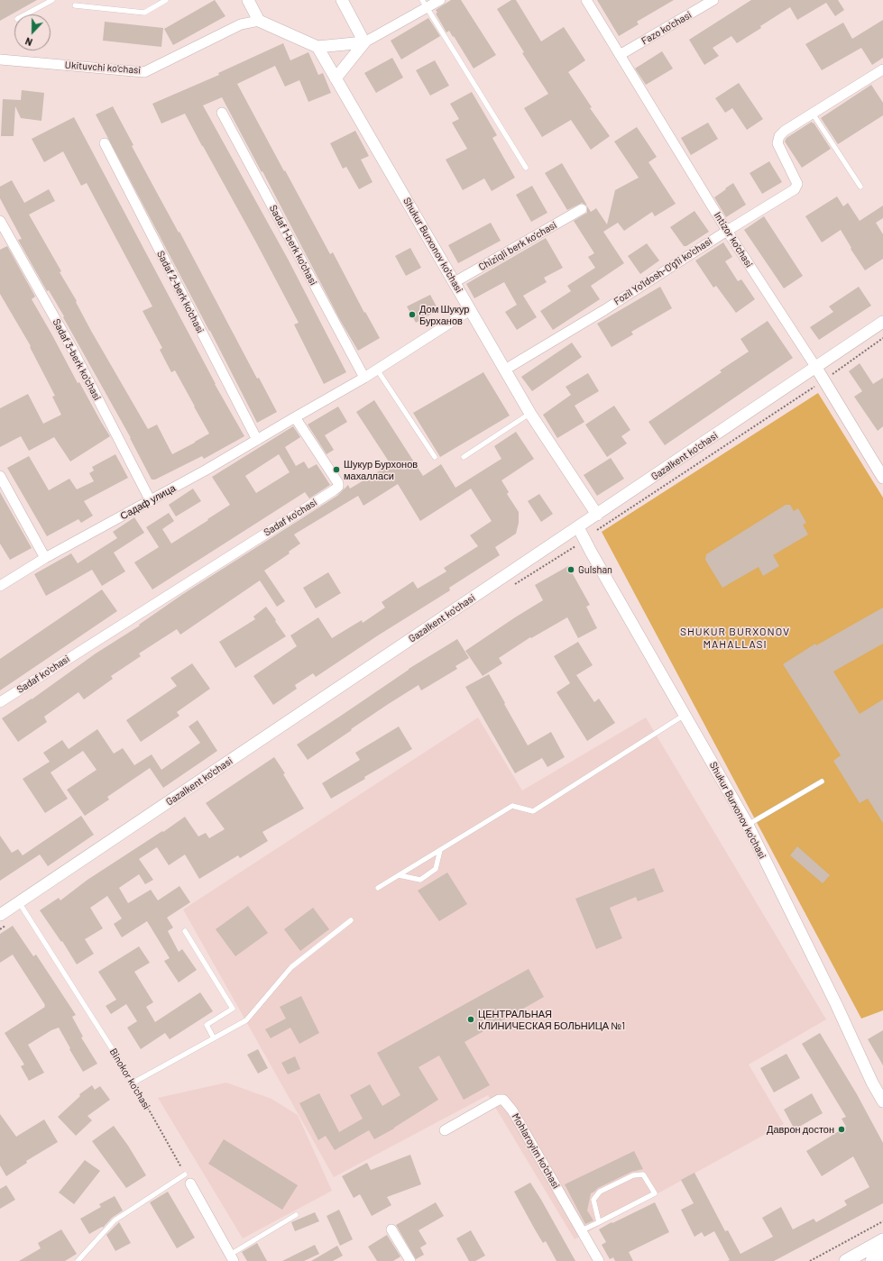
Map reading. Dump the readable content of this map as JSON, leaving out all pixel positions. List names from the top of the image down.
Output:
{
  "streets": {
    "street": [
      "Fazo ko'chasi",
      "Ukituvchi ko'chasi",
      "Intizor ko'chasi",
      "Sadaf 1-berk ko'chasi",
      "Shukur Burxonov ko'chasi",
      "Chiziqli berk ko'chasi",
      "Fozil Yo'ldosh-O'g'li ko'chasi",
      "Sadaf 2-berk ko'chasi",
      "Sadaf 3-berk ko'chasi",
      "Gazalkent ko'chasi",
      "Садаф улица",
      "Sadaf ko'chasi",
      "Mohlaroyim ko'chasi"
    ],
    "lane": ["Binokor ko'chasi"]
  },
  "crossings": [
    ["Fazo ko'chasi", "Intizor ko'chasi"],
    ["Intizor ko'chasi", "Fozil Yo'ldosh-O'g'li ko'chasi"],
    ["Intizor ko'chasi", "Gazalkent ko'chasi"],
    ["Shukur Burxonov ko'chasi", "Chiziqli berk ko'chasi"],
    ["Shukur Burxonov ko'chasi", "Fozil Yo'ldosh-O'g'li ko'chasi"],
    ["Shukur Burxonov ko'chasi", "Gazalkent ko'chasi"],
    ["Sadaf 2-berk ko'chasi", "Садаф улица"],
    ["Sadaf 3-berk ko'chasi", "Садаф улица"],
    ["Gazalkent ko'chasi", "Binokor ko'chasi"],
    ["Садаф улица", "Sadaf ko'chasi"]
  ],
  "districts": ["SHUKUR BURXONOV MAHALLASI"],
  "places": [
    "Дом Шукур Бурханов",
    "Шукур Бурхонов махалласи",
    "Gulshan",
    "ЦЕНТРАЛЬНАЯ КЛИНИЧЕСКАЯ БОЛЬНИЦА №1",
    "Даврон достон"
  ],
  "north": "bottom"
}
